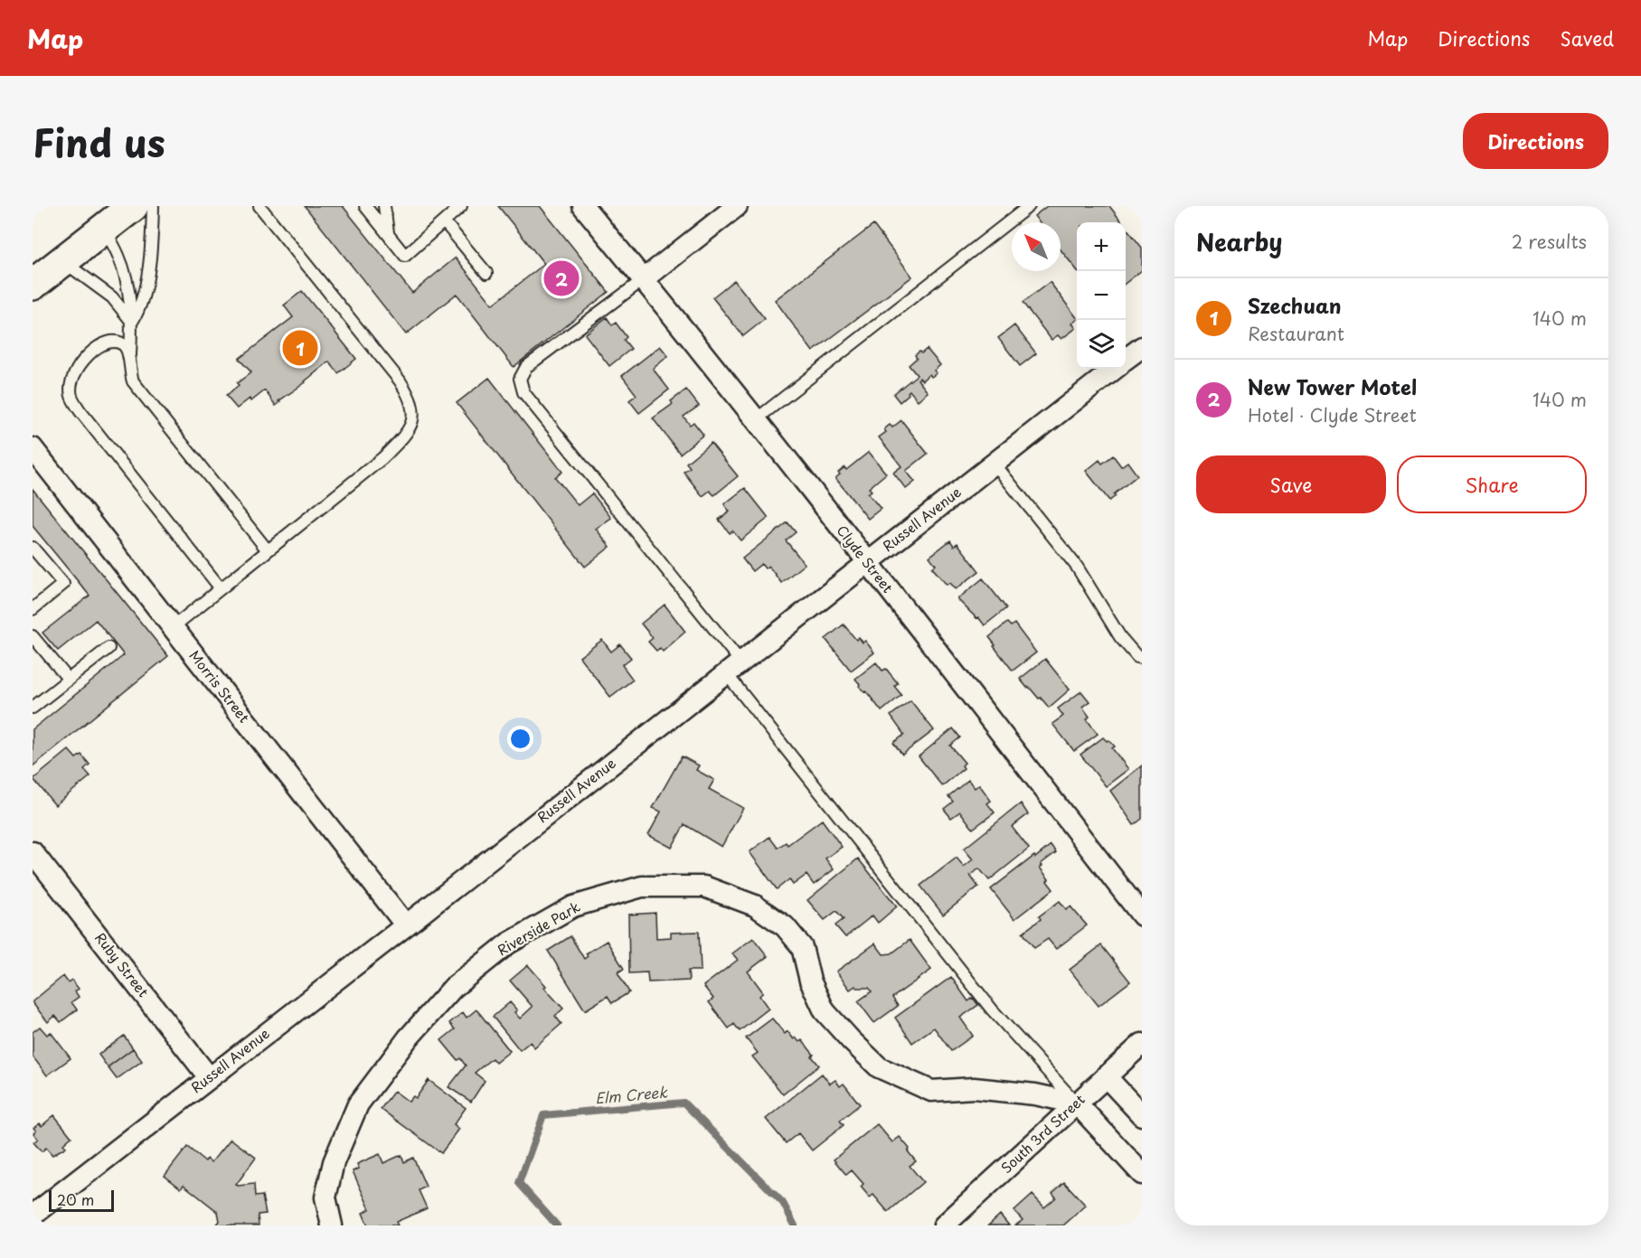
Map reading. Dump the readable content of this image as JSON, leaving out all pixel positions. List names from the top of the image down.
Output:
{
  "streets": {
    "street": [
      "Russell Avenue",
      "Clyde Street",
      "Morris Street",
      "Riverside Park",
      "Ruby Street",
      "South 3rd Street"
    ]
  },
  "crossings": [
    ["Russell Avenue", "Clyde Street"],
    ["Russell Avenue", "Morris Street"],
    ["Russell Avenue", "Ruby Street"],
    ["Riverside Park", "South 3rd Street"]
  ],
  "water": ["Elm Creek"],
  "scale_bar": "20 m",
  "north": "top left",
  "page": {
    "header": "Map",
    "nav": ["Map", "Directions", "Saved"],
    "title": "Find us",
    "buttons": [
      "Directions",
      ["Save", "Share"]
    ],
    "heading": ["Nearby", "2 results"],
    "map_buttons": ["+", "−"],
    "pins": ["2", "1"],
    "list": [
      {
        "mark": "1",
        "name": "Szechuan",
        "note": "Restaurant",
        "value": "140 m"
      },
      {
        "mark": "2",
        "name": "New Tower Motel",
        "note": "Hotel · Clyde Street",
        "value": "140 m"
      }
    ],
    "scale": "20 m"
  }
}
